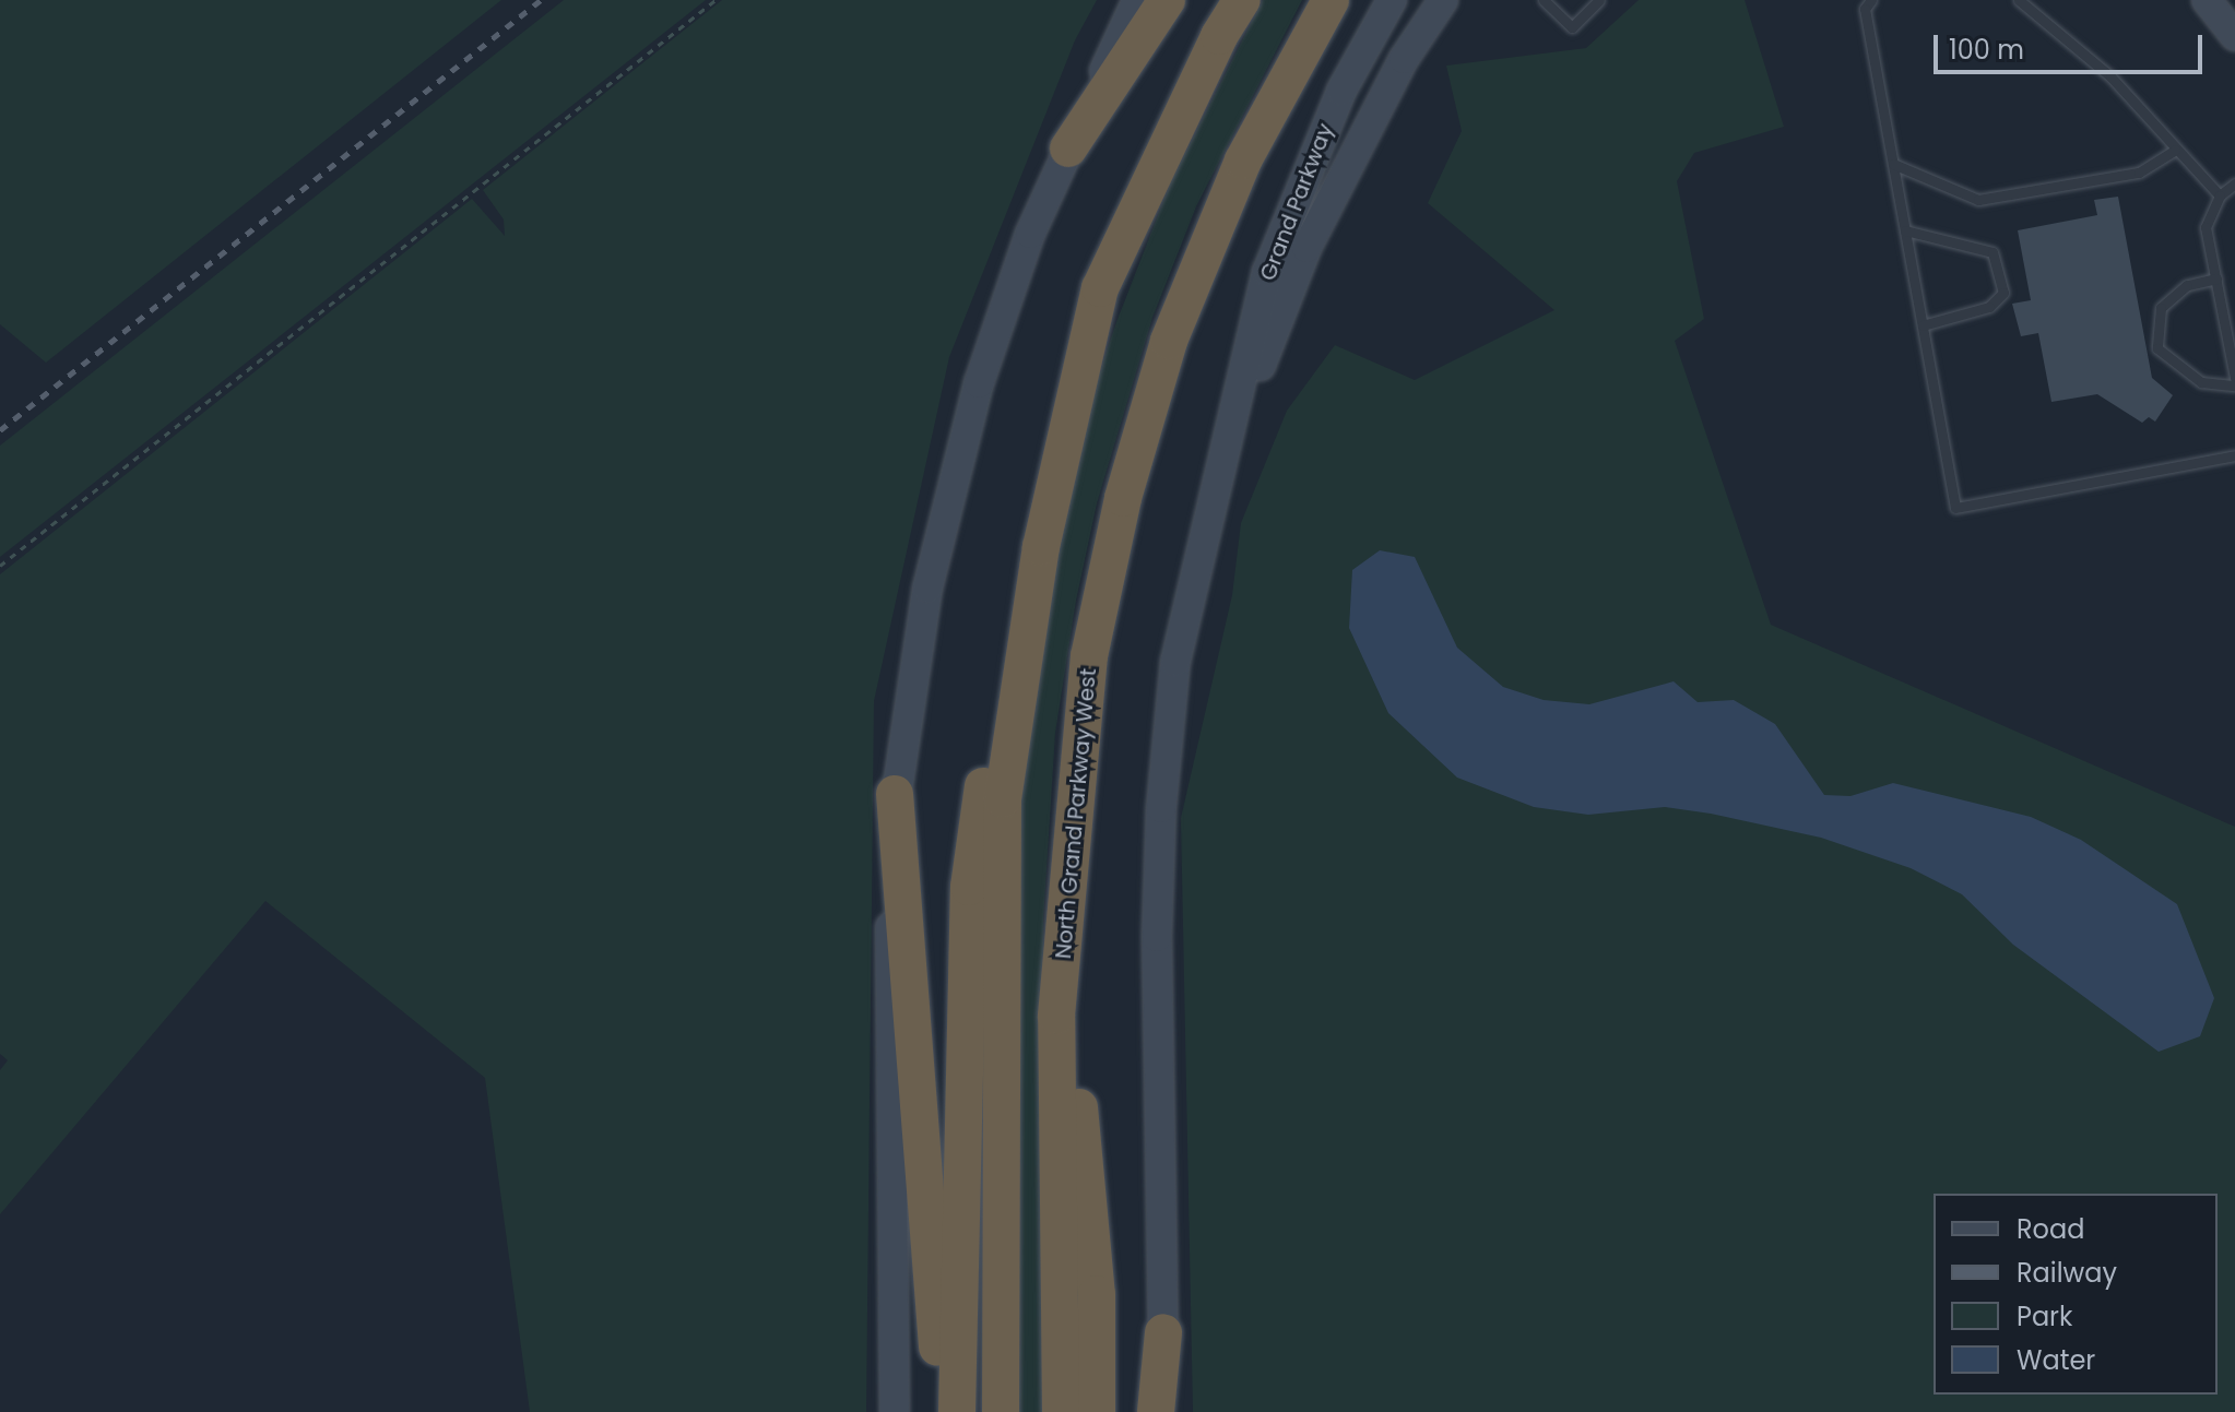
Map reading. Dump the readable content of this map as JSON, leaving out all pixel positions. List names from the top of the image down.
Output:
{
  "streets": {
    "highway": ["North Grand Parkway West"],
    "main road": ["Grand Parkway"]
  },
  "legend": [
    "Road",
    "Railway",
    "Park",
    "Water"
  ],
  "scale_bar": "100 m"
}
